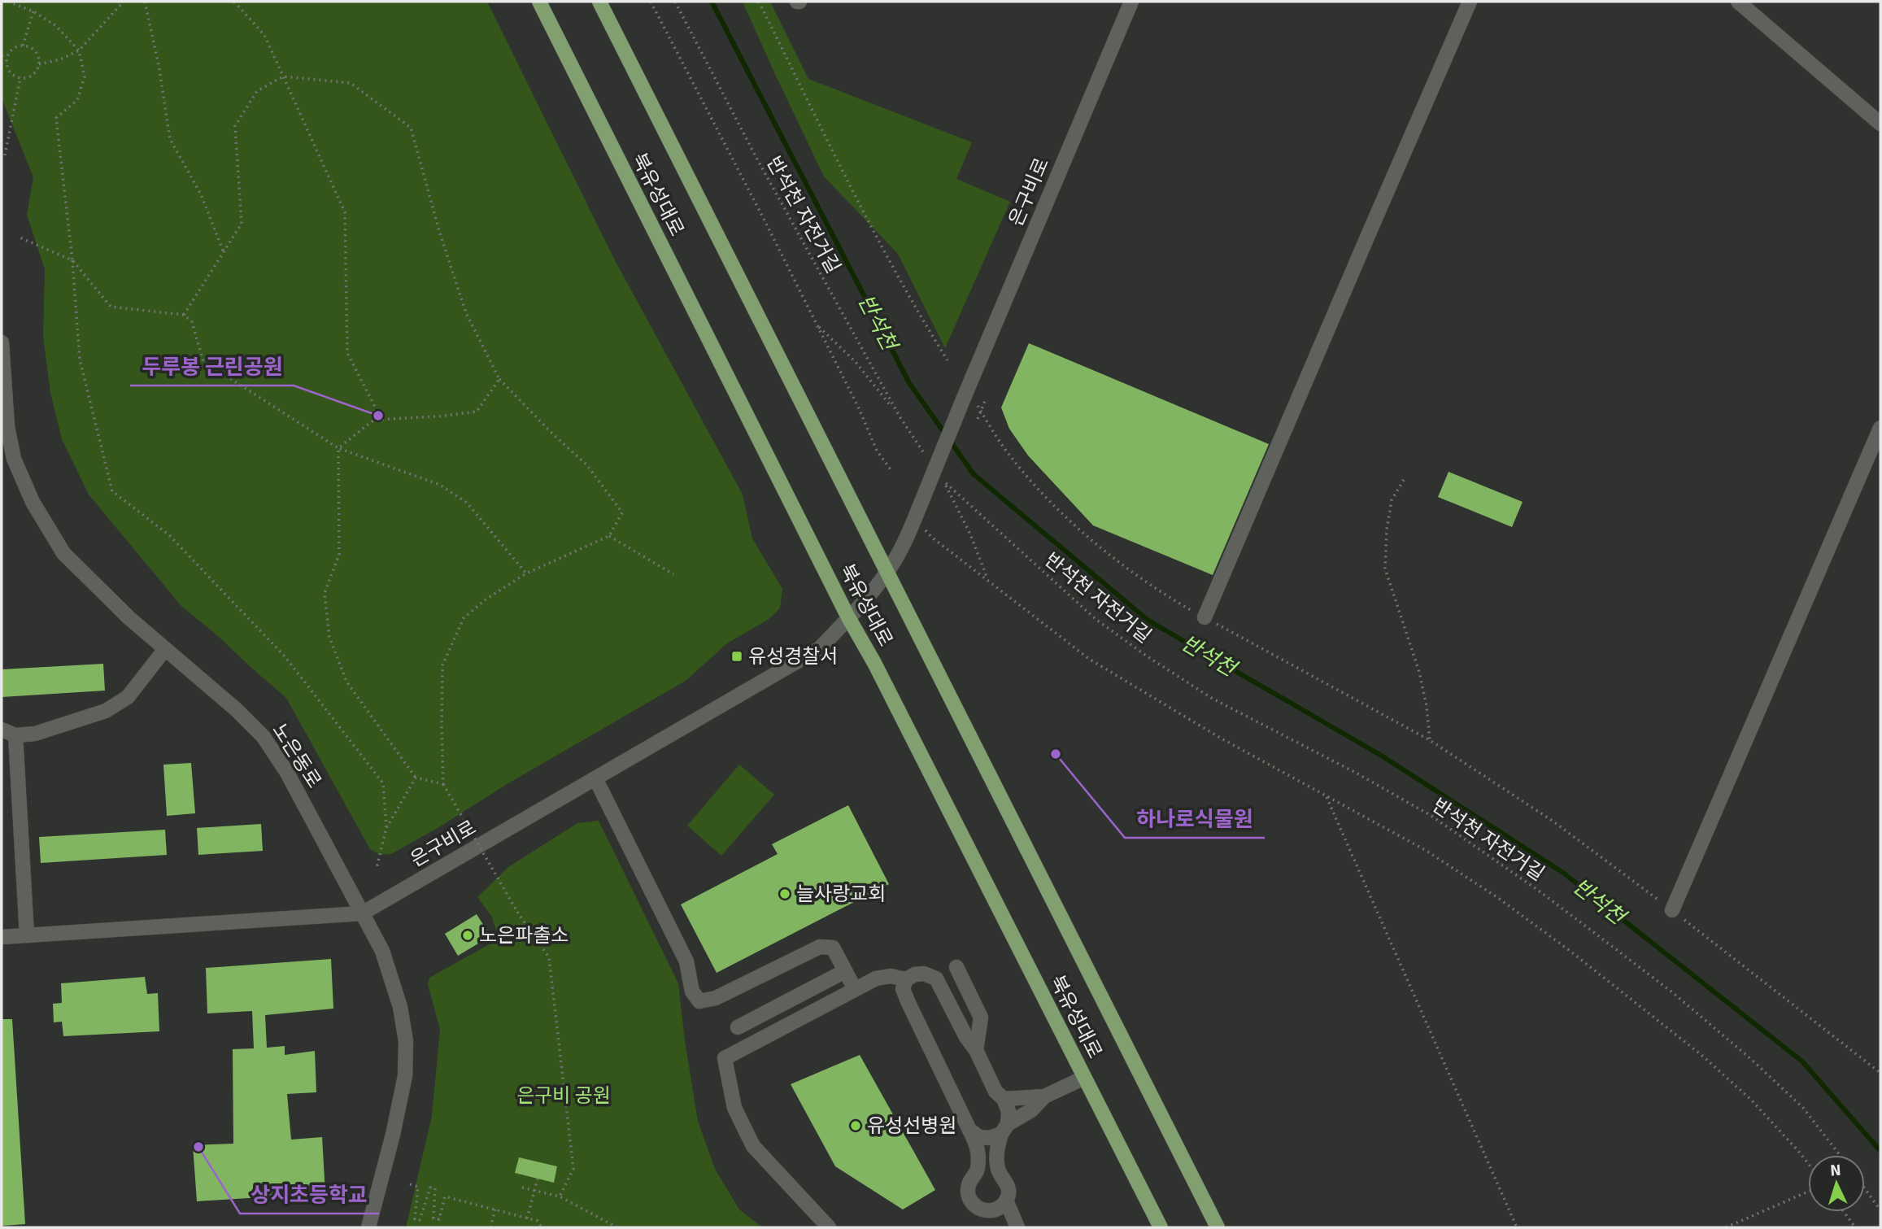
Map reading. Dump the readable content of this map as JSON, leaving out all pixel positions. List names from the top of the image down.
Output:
{
  "streets": {
    "main road": ["북유성대로"],
    "street": ["은구비로", "노은동로"],
    "path": ["반석천 자전거길"]
  },
  "crossings": [
    ["은구비로", "북유성대로"],
    ["은구비로", "노은동로"]
  ],
  "water": ["반석천"],
  "parks": ["은구비 공원"],
  "places": {
    "other": [
      "두루봉 근린공원",
      "하나로식물원",
      "늘사랑교회",
      "노은파출소",
      "유성선병원",
      "상지초등학교"
    ],
    "transit": ["유성경찰서"]
  },
  "north": "top"
}
